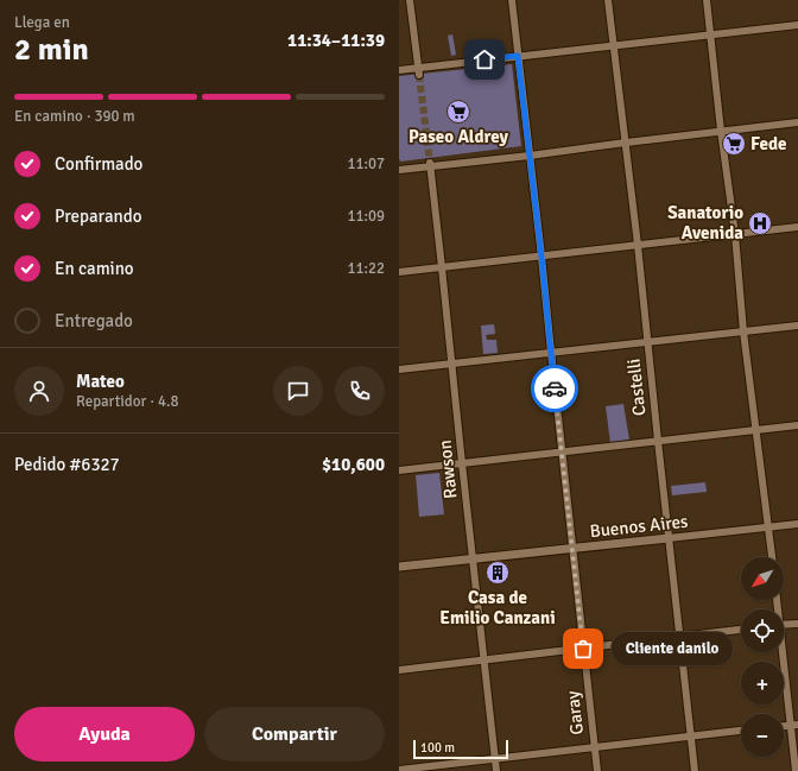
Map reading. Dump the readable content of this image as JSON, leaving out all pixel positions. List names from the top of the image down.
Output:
{
  "streets": {
    "street": [
      "Castelli",
      "Rawson",
      "Buenos Aires",
      "Garay"
    ]
  },
  "crossings": [
    ["Castelli", "Buenos Aires"],
    ["Rawson", "Buenos Aires"],
    ["Buenos Aires", "Garay"]
  ],
  "places": {
    "supermarket": ["Paseo Aldrey", "Fede"],
    "hospital": ["Sanatorio Avenida"],
    "building": ["Casa de Emilio Canzani"],
    "other": ["Cliente danilo"]
  },
  "scale_bar": "100 m",
  "north": "bottom left",
  "page": {
    "heading": ["2 min", "Llega en", "11:34–11:39"],
    "panel": [
      "Mateo",
      "Repartidor · 4.8",
      "Pedido #6327",
      "$10,600"
    ],
    "bar": "En camino · 390 m",
    "list": [
      ["Confirmado", "11:07"],
      ["Preparando", "11:09"],
      ["En camino", "11:22"],
      "Entregado"
    ],
    "map_buttons": ["+", "−"],
    "bubble": "Cliente danilo",
    "buttons": ["Ayuda", "Compartir"],
    "scale": "100 m"
  }
}
